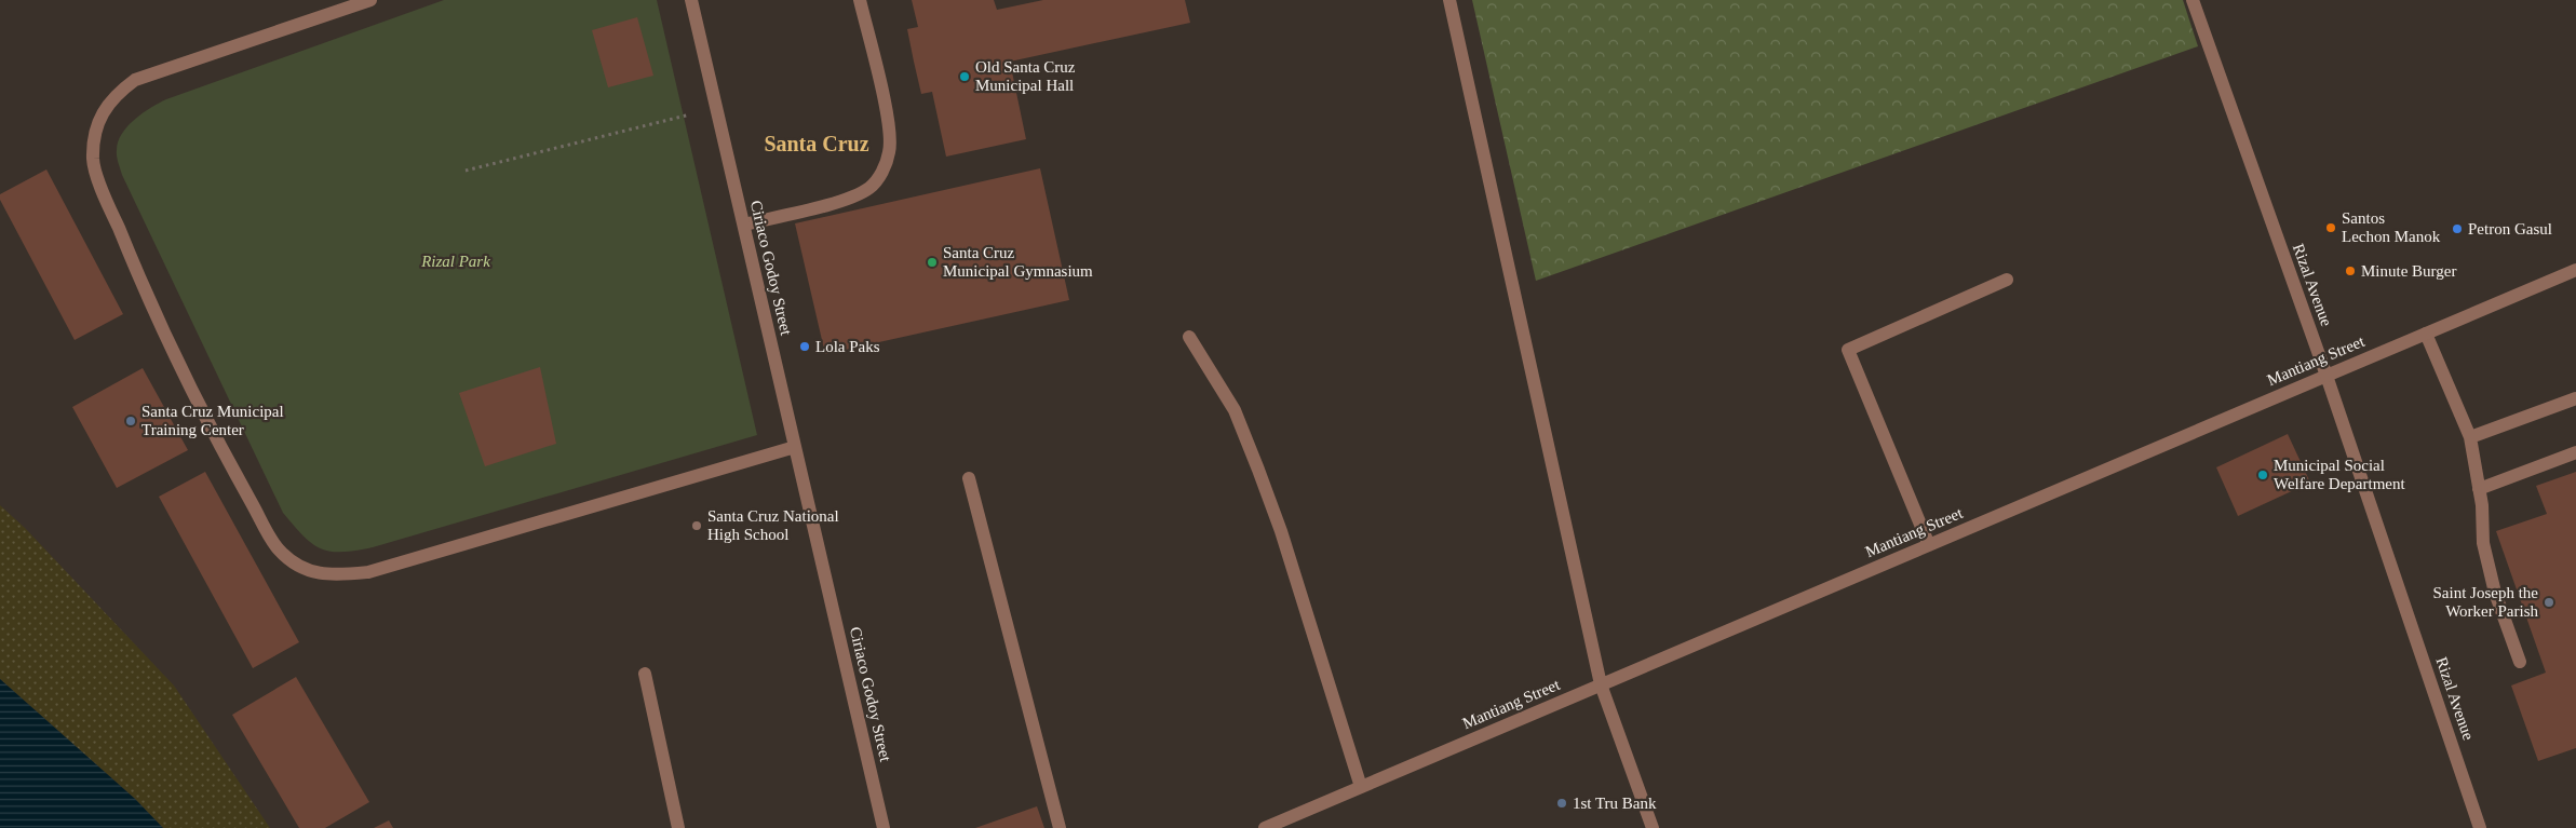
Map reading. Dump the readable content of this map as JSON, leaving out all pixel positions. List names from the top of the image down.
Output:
{
  "streets": {
    "street": ["Ciriaco Godoy Street", "Rizal Avenue", "Mantiang Street"]
  },
  "crossings": [
    ["Rizal Avenue", "Mantiang Street"]
  ],
  "districts": ["Santa Cruz"],
  "parks": ["Rizal Park"],
  "places": [
    "Old Santa Cruz Municipal Hall",
    "Santos Lechon Manok",
    "Petron Gasul",
    "Santa Cruz Municipal Gymnasium",
    "Minute Burger",
    "Lola Paks",
    "Santa Cruz Municipal Training Center",
    "Municipal Social Welfare Department",
    "Santa Cruz National High School",
    "Saint Joseph the Worker Parish",
    "1st Tru Bank"
  ]
}
